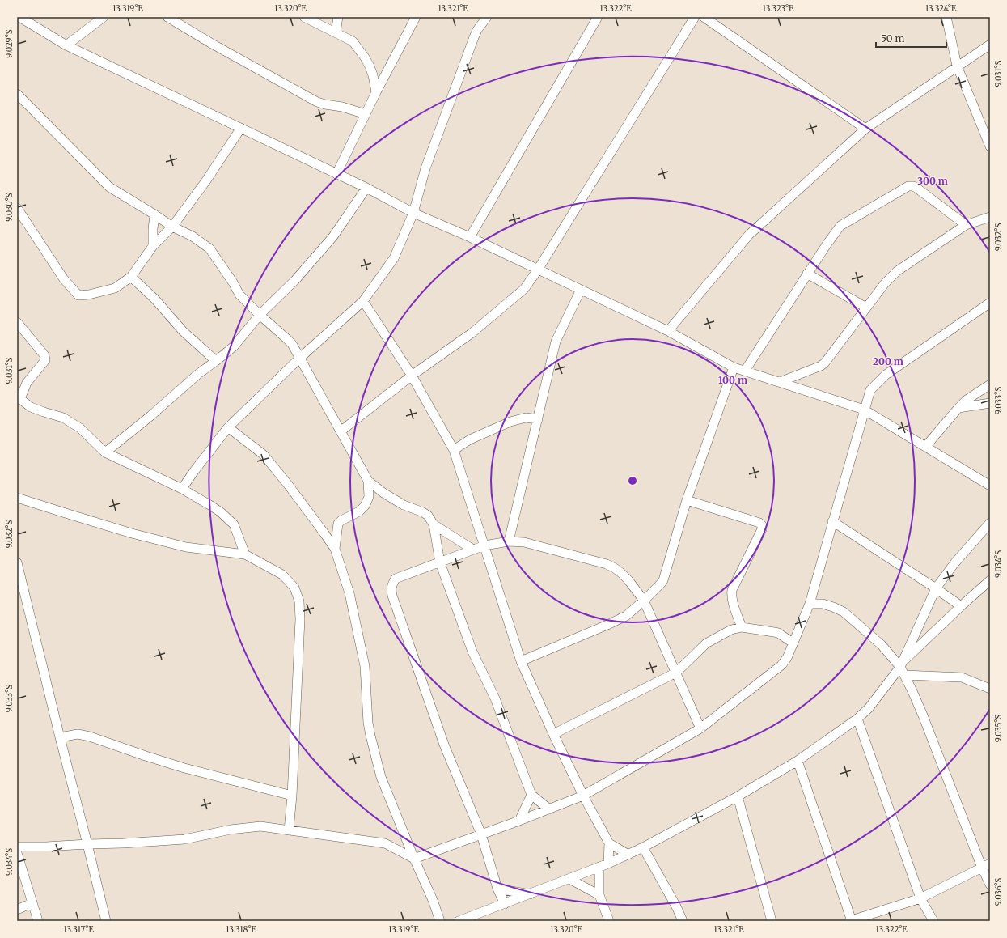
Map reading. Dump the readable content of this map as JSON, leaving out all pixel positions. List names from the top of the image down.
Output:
{
  "scale_bar": "50 m",
  "coordinates": [
    "13.319°E",
    "13.320°E",
    "13.321°E",
    "13.322°E",
    "13.323°E",
    "13.324°E",
    "9.029°S",
    "9.031°S",
    "9.030°S",
    "9.032°S",
    "9.033°S",
    "9.034°S",
    "9.035°S",
    "9.036°S",
    "13.317°E",
    "13.318°E"
  ],
  "rings": ["300 m", "200 m", "100 m"]
}
